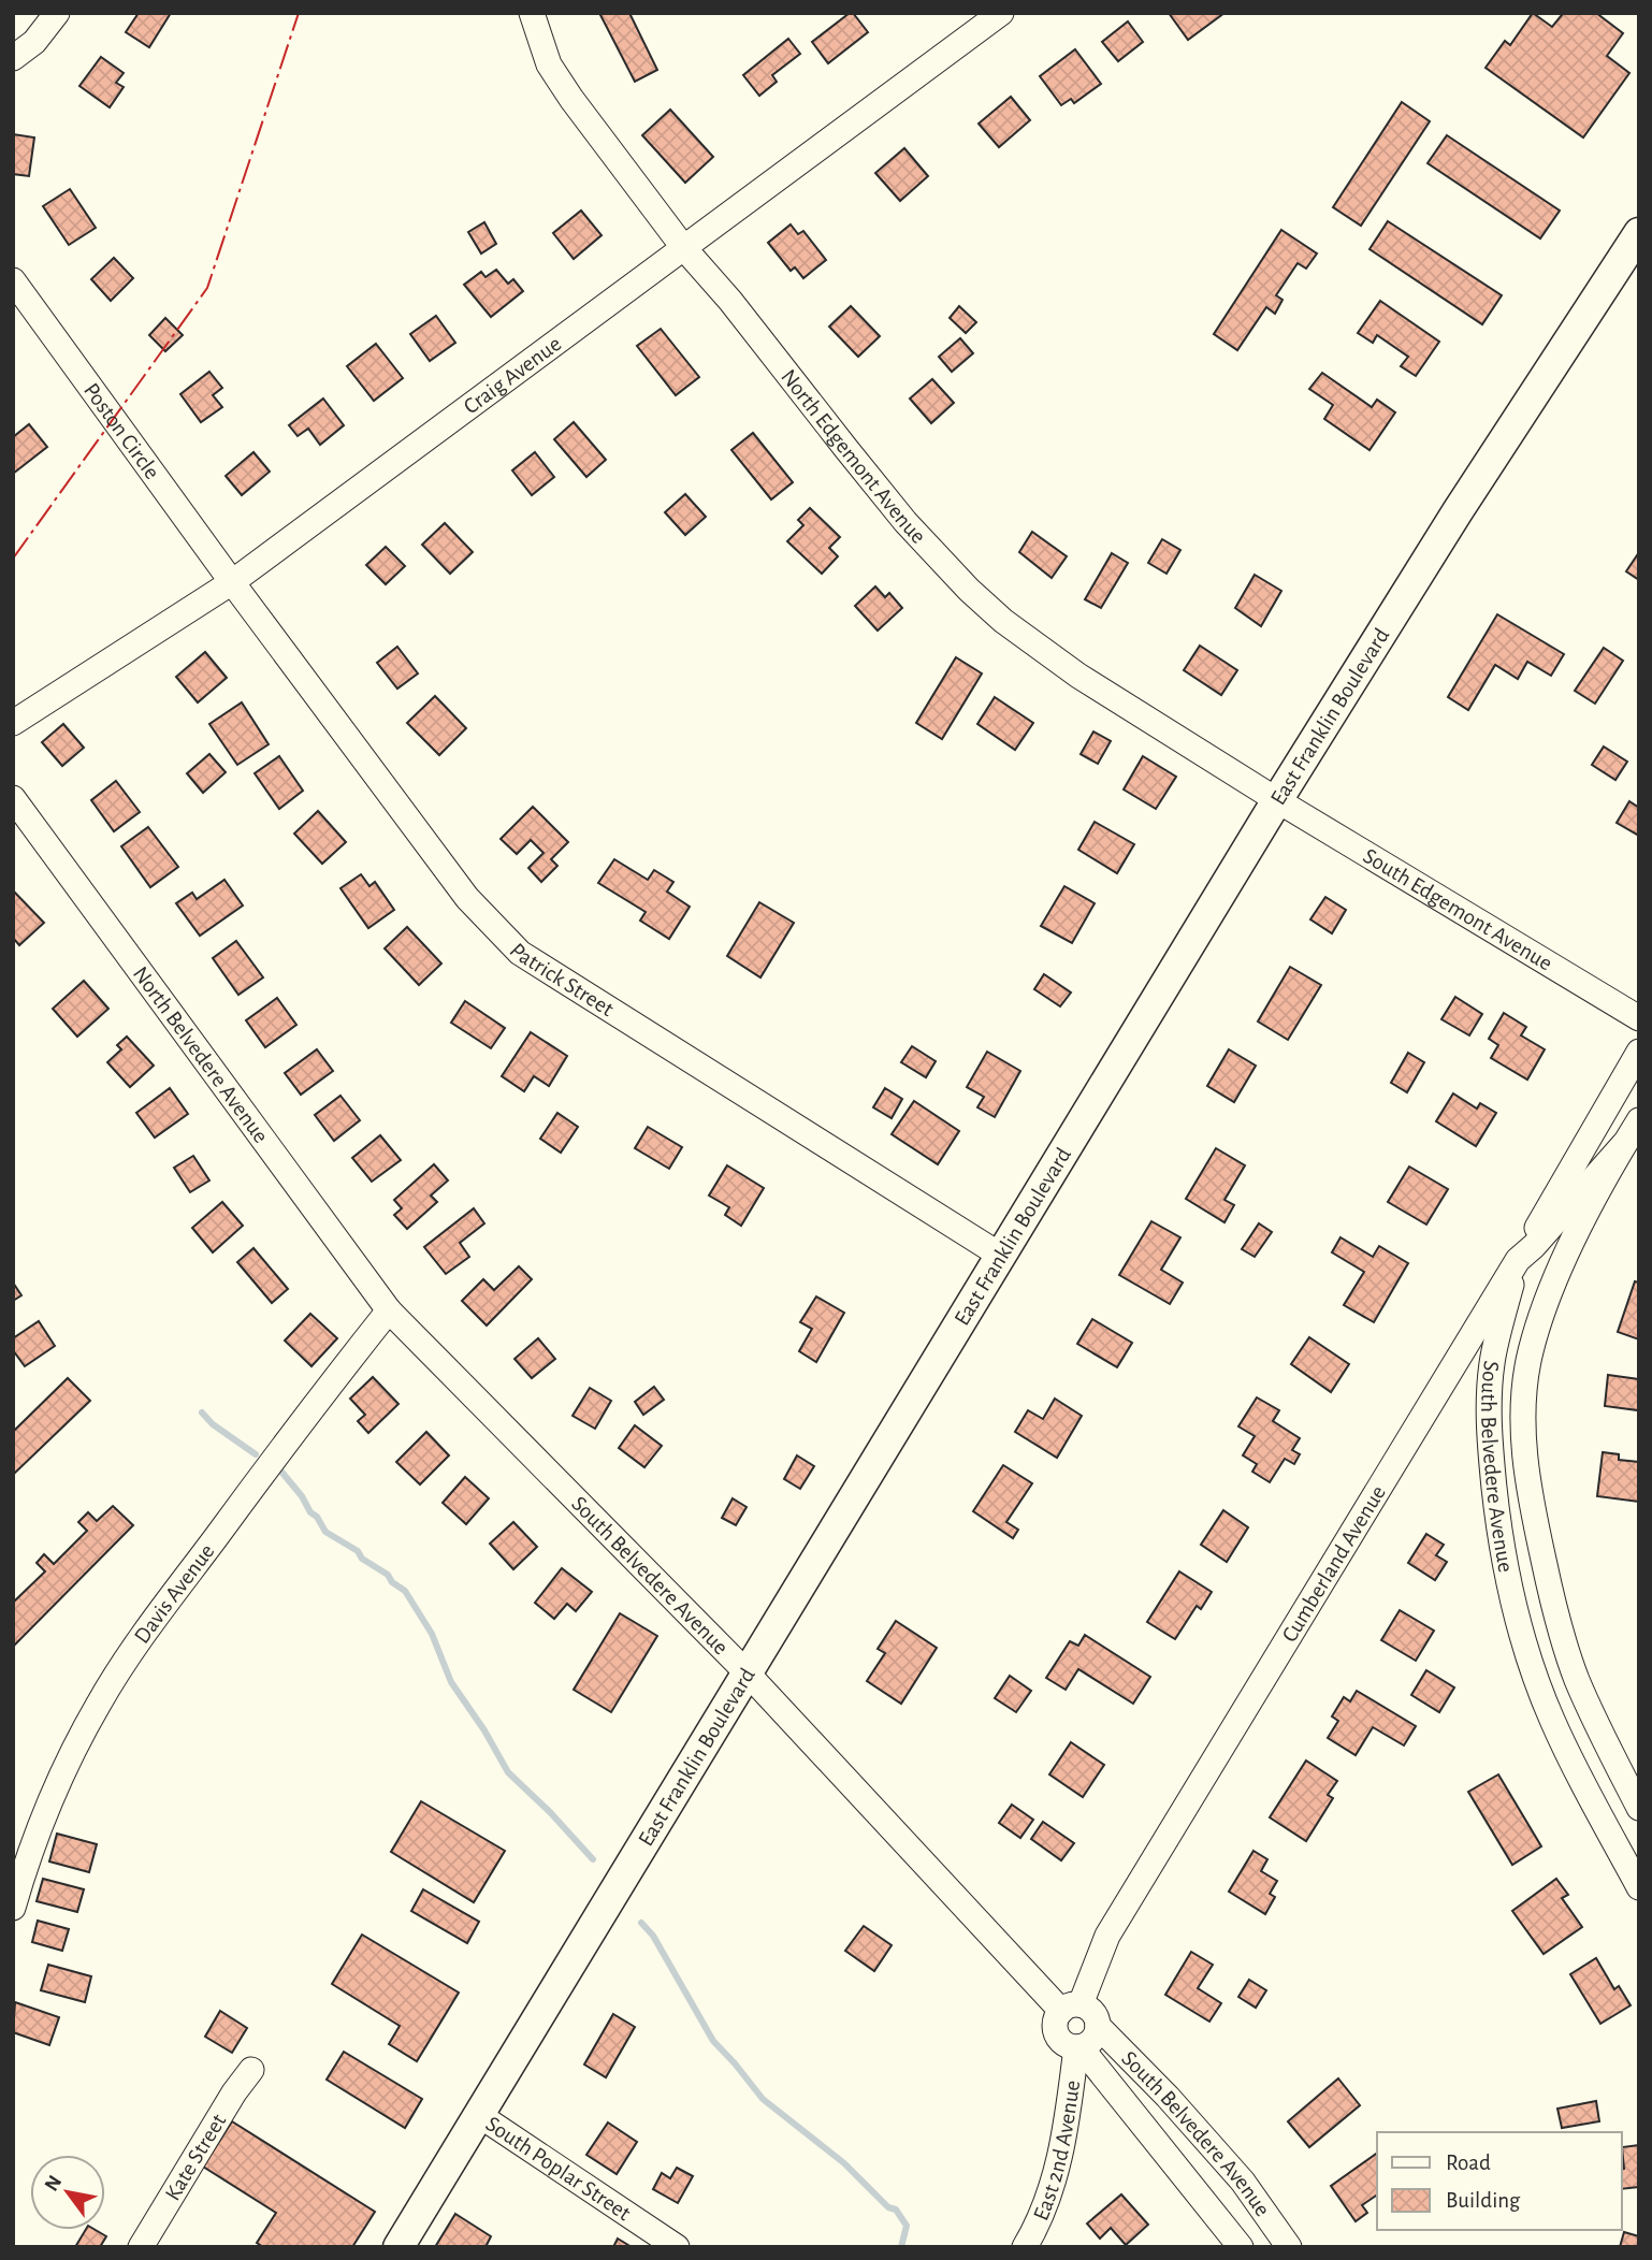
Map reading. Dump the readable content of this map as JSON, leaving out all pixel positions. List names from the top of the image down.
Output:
{
  "streets": {
    "main road": ["East Franklin Boulevard"],
    "street": [
      "Craig Avenue",
      "Poston Circle",
      "North Edgemont Avenue",
      "South Edgemont Avenue",
      "Patrick Street",
      "North Belvedere Avenue",
      "South Belvedere Avenue",
      "Cumberland Avenue",
      "Davis Avenue",
      "East 2nd Avenue",
      "Kate Street",
      "South Poplar Street"
    ]
  },
  "crossings": [
    ["Craig Avenue", "Poston Circle"],
    ["Craig Avenue", "North Edgemont Avenue"],
    ["Craig Avenue", "Patrick Street"],
    ["Poston Circle", "Patrick Street"],
    ["North Edgemont Avenue", "East Franklin Boulevard"],
    ["North Edgemont Avenue", "South Edgemont Avenue"],
    ["East Franklin Boulevard", "South Edgemont Avenue"],
    ["East Franklin Boulevard", "Patrick Street"],
    ["East Franklin Boulevard", "South Belvedere Avenue"],
    ["East Franklin Boulevard", "South Poplar Street"],
    ["North Belvedere Avenue", "South Belvedere Avenue"],
    ["North Belvedere Avenue", "Davis Avenue"],
    ["South Belvedere Avenue", "Cumberland Avenue"],
    ["South Belvedere Avenue", "Davis Avenue"],
    ["South Belvedere Avenue", "East 2nd Avenue"],
    ["Cumberland Avenue", "East 2nd Avenue"]
  ],
  "legend": ["Road", "Building"],
  "north": "top left"
}
